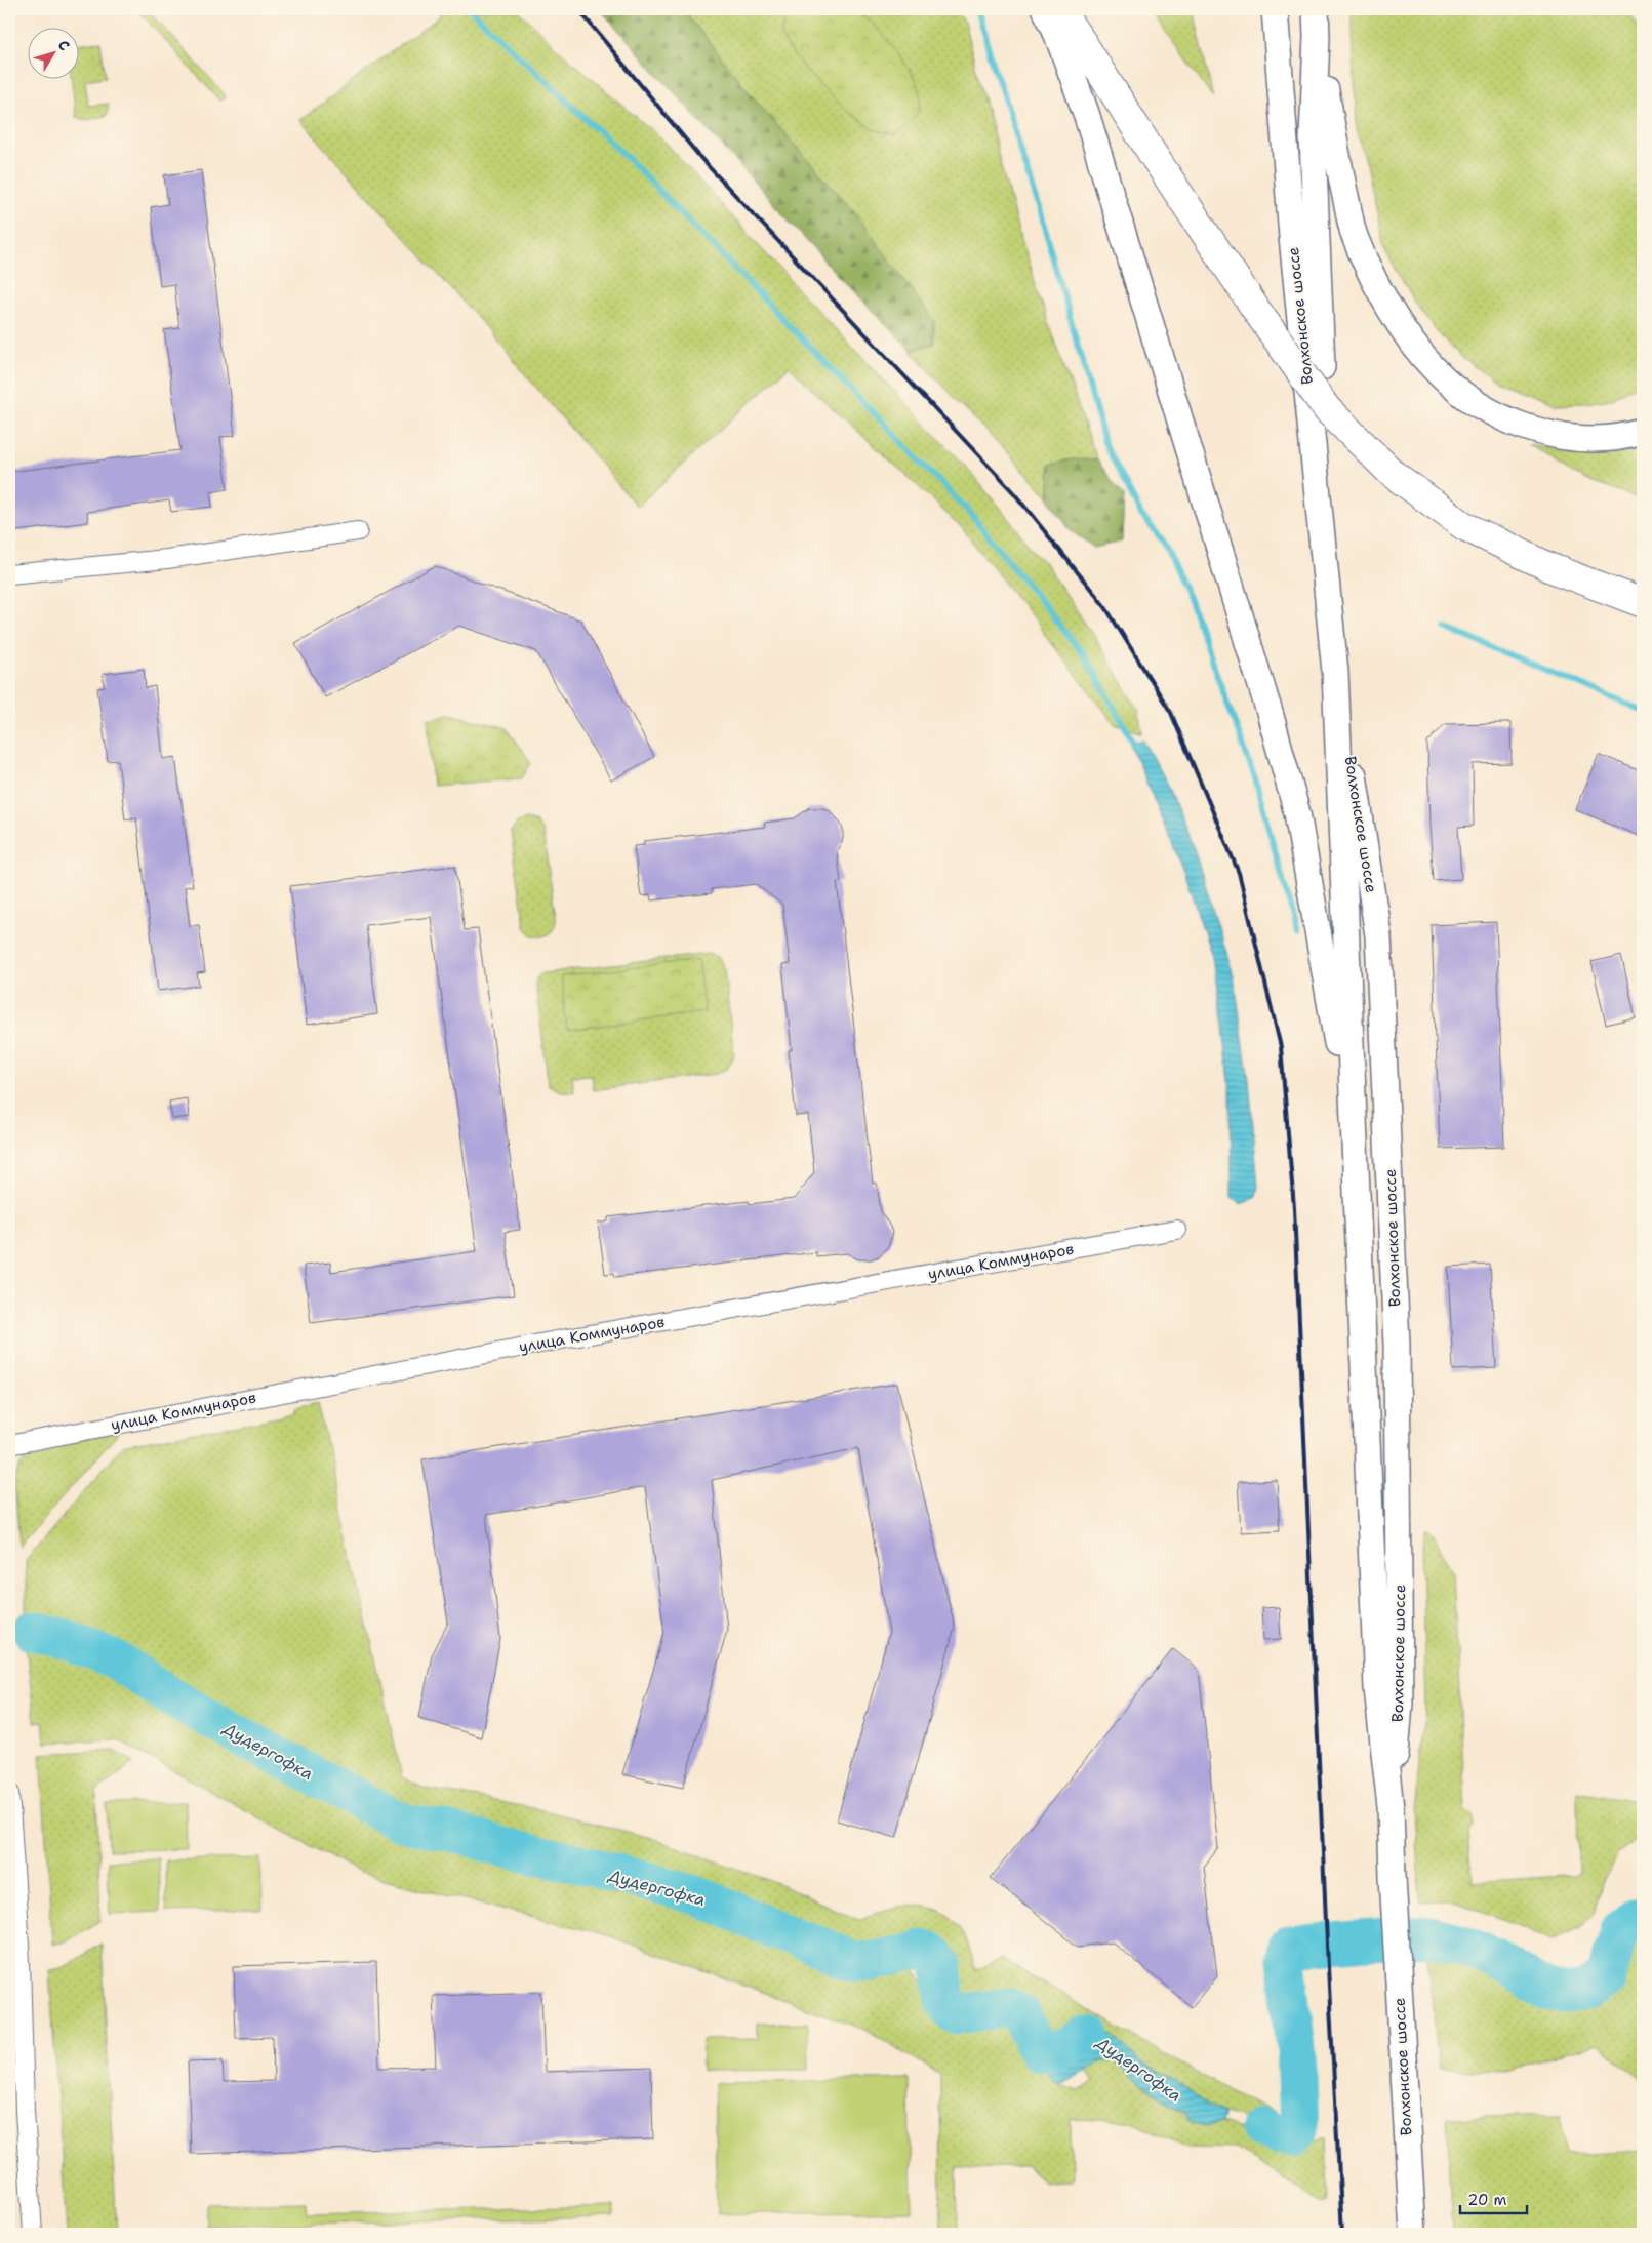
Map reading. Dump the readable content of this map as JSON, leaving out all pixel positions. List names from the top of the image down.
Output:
{
  "streets": {
    "main road": ["Волхонское шоссе"],
    "street": ["улица Коммунаров"]
  },
  "water": ["Дудергофка"],
  "scale_bar": "20 m",
  "north": "top right"
}
